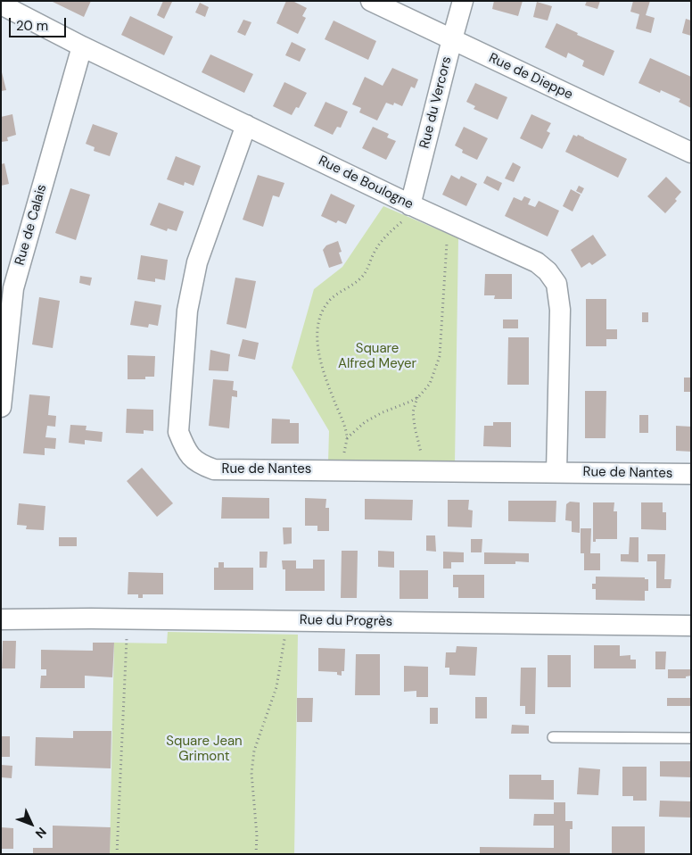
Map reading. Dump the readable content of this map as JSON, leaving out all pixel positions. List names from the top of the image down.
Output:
{
  "streets": {
    "street": [
      "Rue de Dieppe",
      "Rue du Vercors",
      "Rue de Boulogne",
      "Rue de Calais",
      "Rue de Nantes",
      "Rue du Progrès"
    ]
  },
  "crossings": [
    ["Rue de Dieppe", "Rue du Vercors"],
    ["Rue du Vercors", "Rue de Boulogne"],
    ["Rue de Boulogne", "Rue de Calais"],
    ["Rue de Boulogne", "Rue de Nantes"]
  ],
  "parks": ["Square Alfred Meyer", "Square Jean Grimont"],
  "scale_bar": "20 m",
  "north": "bottom right"
}
